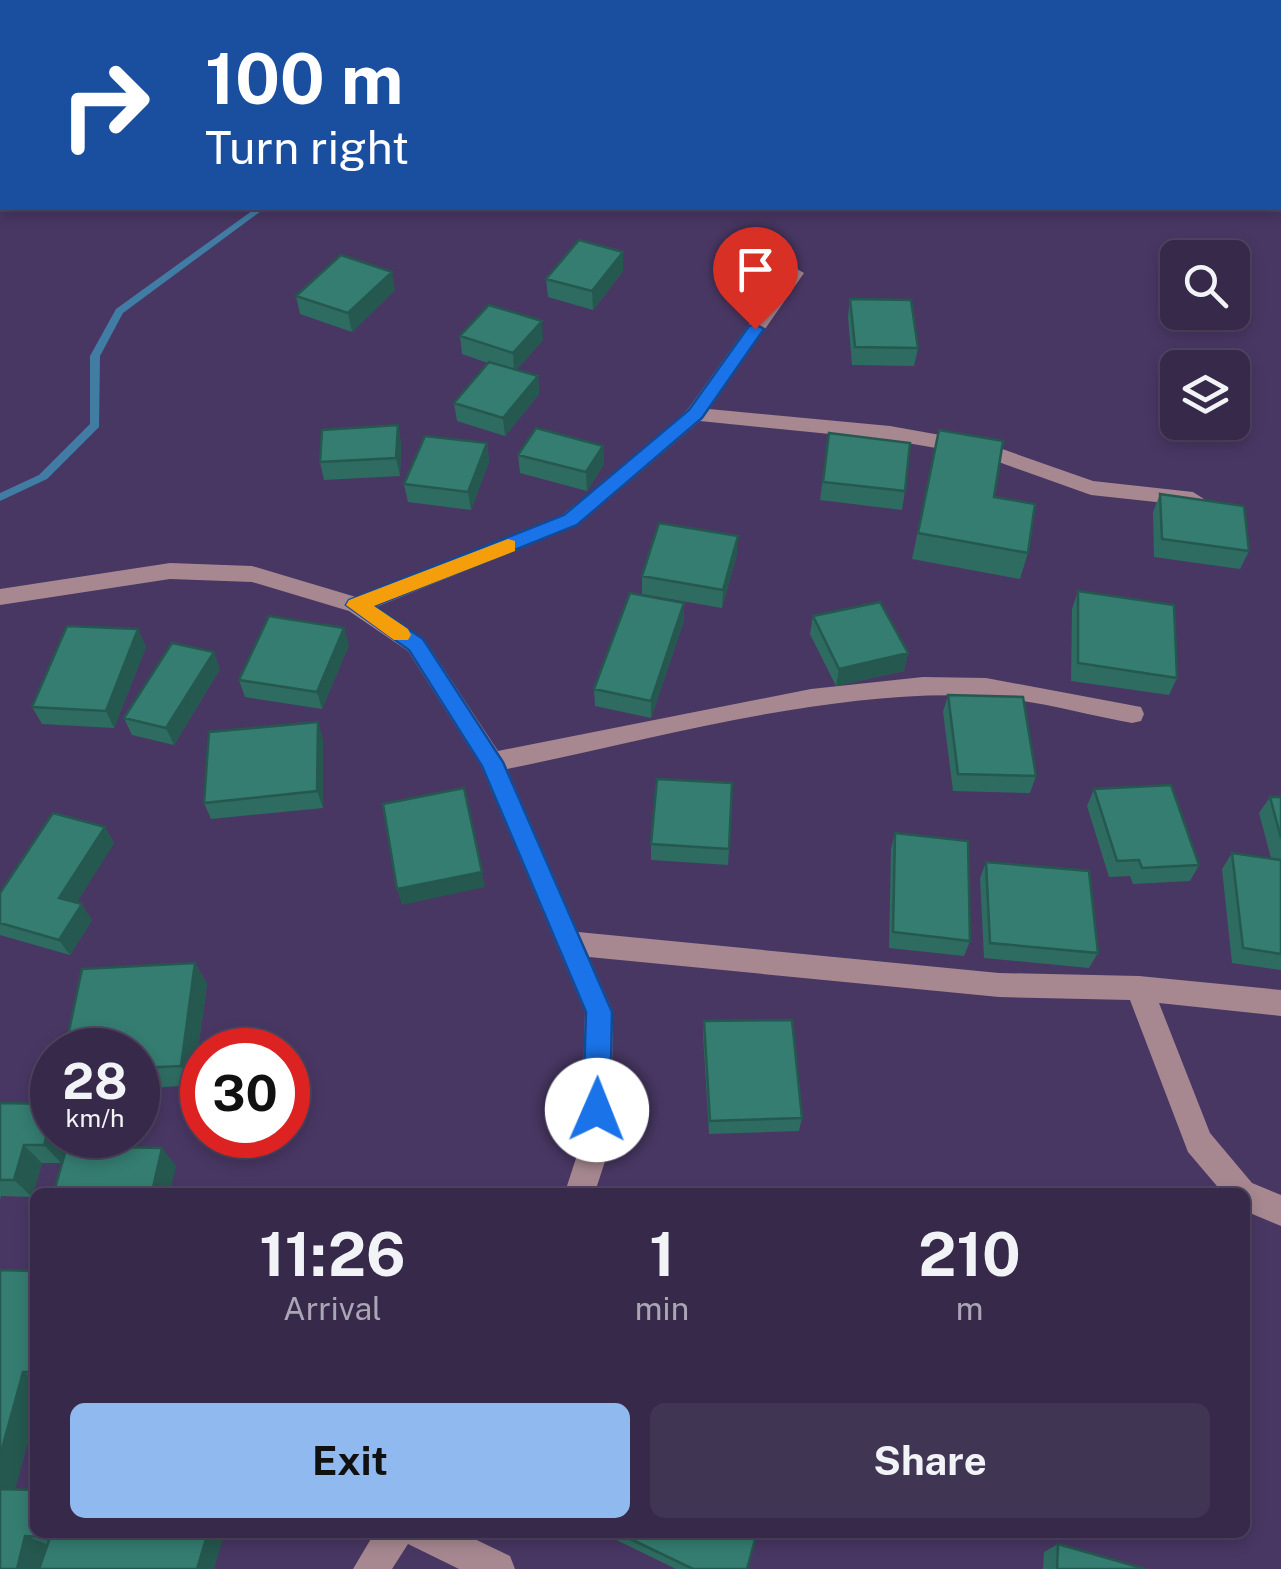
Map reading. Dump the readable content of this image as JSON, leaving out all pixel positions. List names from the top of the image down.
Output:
{
  "page": {
    "turn": ["100 m", "Turn right"],
    "speed": "28 km/h",
    "limit": "30",
    "eta": [
      "11:26",
      "Arrival",
      "1",
      "min",
      "210",
      "m"
    ],
    "buttons": ["Exit", "Share"]
  }
}
